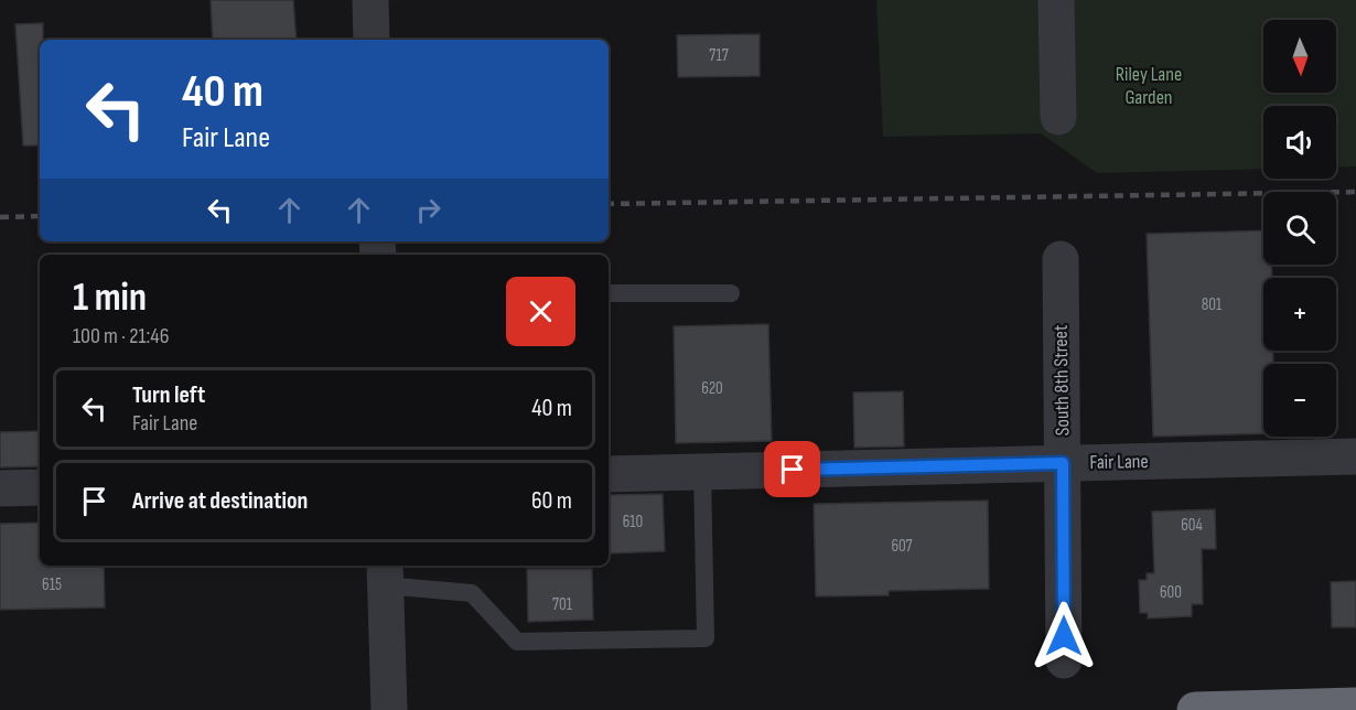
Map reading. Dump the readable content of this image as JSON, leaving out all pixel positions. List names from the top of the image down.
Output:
{
  "streets": {
    "street": ["South 8th Street", "Fair Lane"]
  },
  "crossings": [
    ["South 8th Street", "Fair Lane"]
  ],
  "parks": ["Riley Lane Garden"],
  "house_numbers": [
    "717",
    "801",
    "620",
    "610",
    "604",
    "607",
    "615",
    "600",
    "701"
  ],
  "north": "bottom",
  "page": {
    "map_buttons": ["+", "−"],
    "turn": ["40 m", "Fair Lane"],
    "heading": ["1 min", "100 m · 21:46"],
    "list": [
      {
        "name": "Turn left",
        "note": "Fair Lane",
        "value": "40 m"
      },
      {
        "name": "Arrive at destination",
        "value": "60 m"
      }
    ]
  }
}
